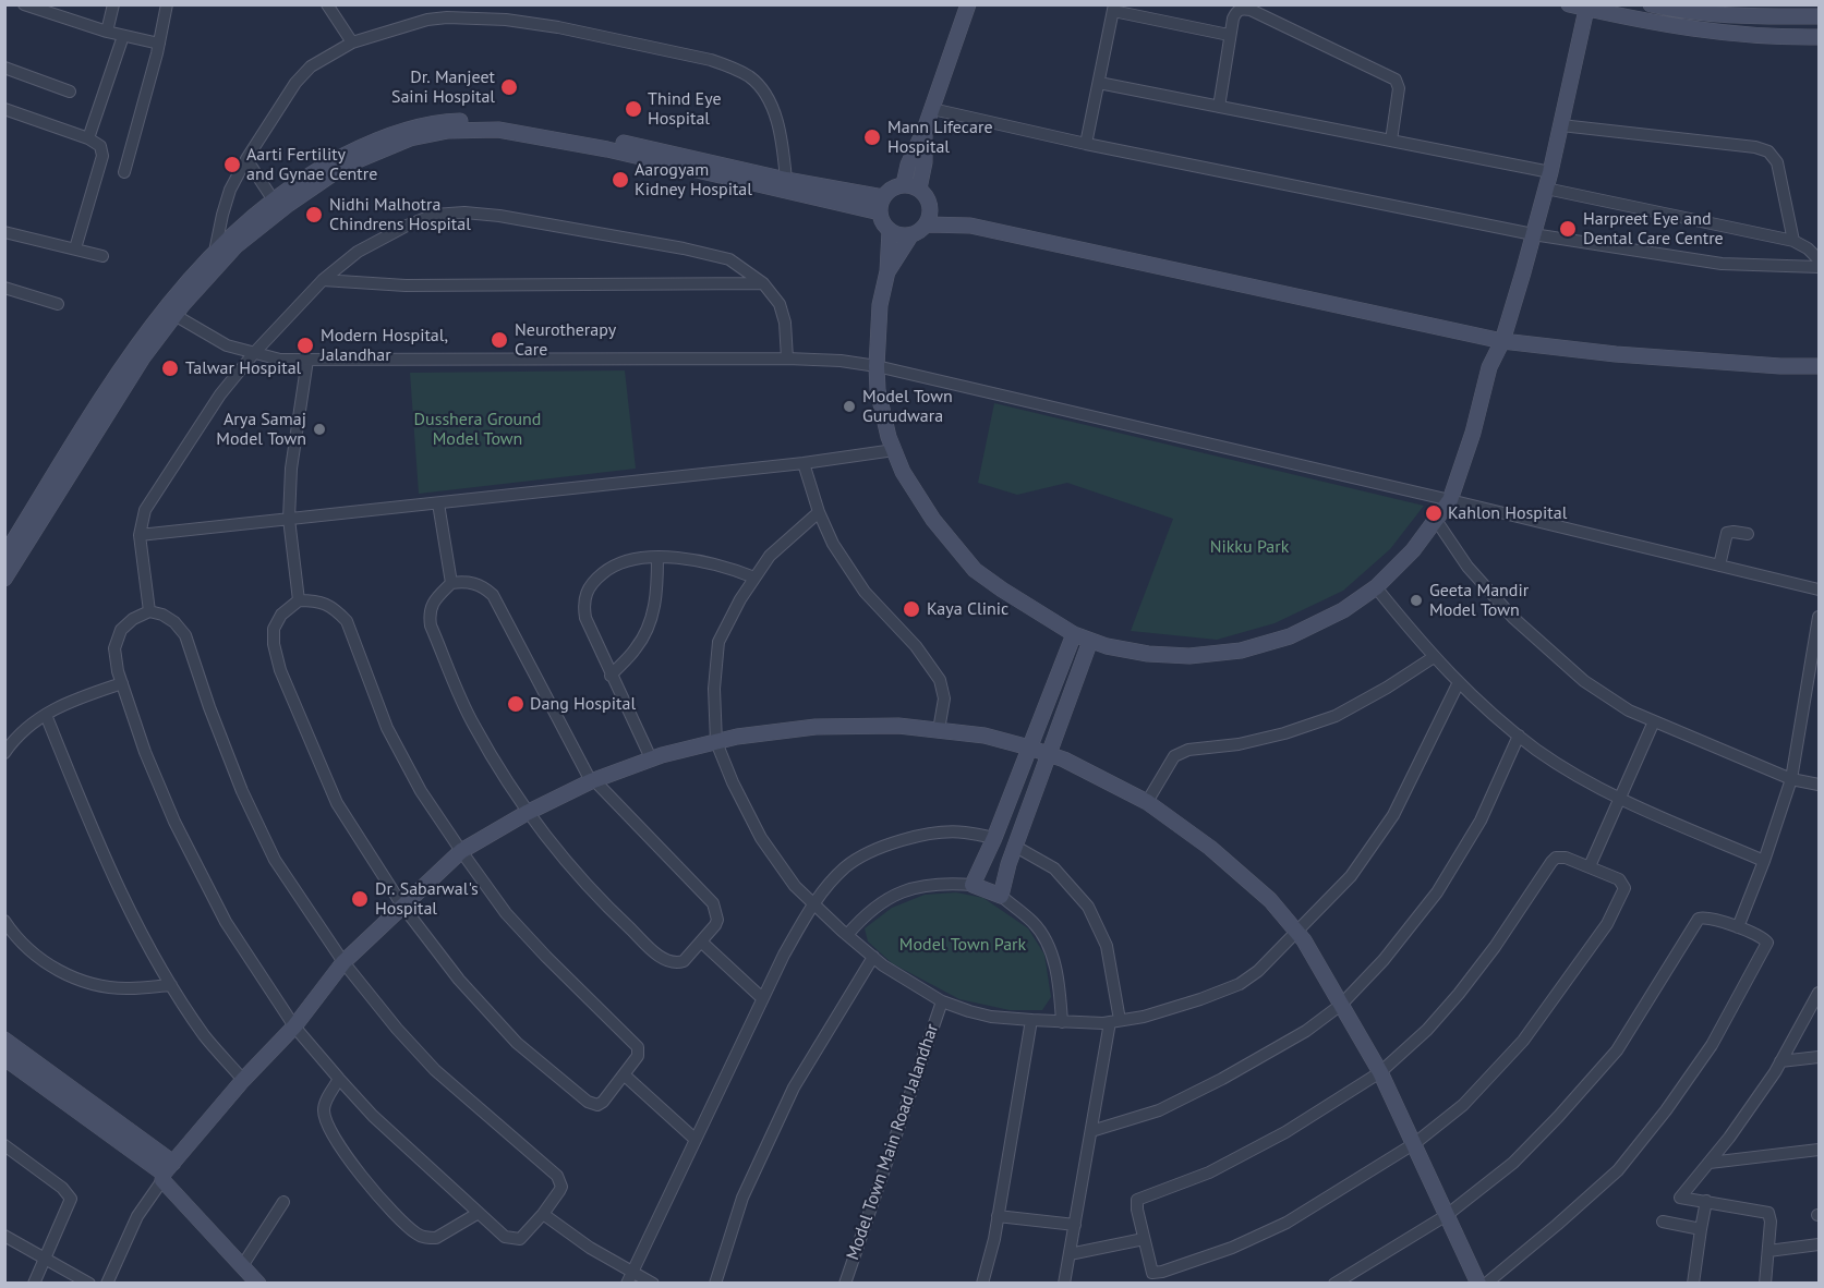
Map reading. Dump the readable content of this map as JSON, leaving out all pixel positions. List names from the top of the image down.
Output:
{
  "streets": {
    "street": ["Model Town Main Road Jalandhar"]
  },
  "parks": ["Dusshera Ground Model Town", "Nikku Park", "Model Town Park"],
  "places": [
    "Dr. Manjeet Saini Hospital",
    "Thind Eye Hospital",
    "Mann Lifecare Hospital",
    "Aarti Fertility and Gynae Centre",
    "Aarogyam Kidney Hospital",
    "Nidhi Malhotra Chindrens Hospital",
    "Harpreet Eye and Dental Care Centre",
    "Neurotherapy Care",
    "Modern Hospital, Jalandhar",
    "Talwar Hospital",
    "Model Town Gurudwara",
    "Arya Samaj Model Town",
    "Kahlon Hospital",
    "Geeta Mandir Model Town",
    "Kaya Clinic",
    "Dang Hospital",
    "Dr. Sabarwal's Hospital"
  ]
}
